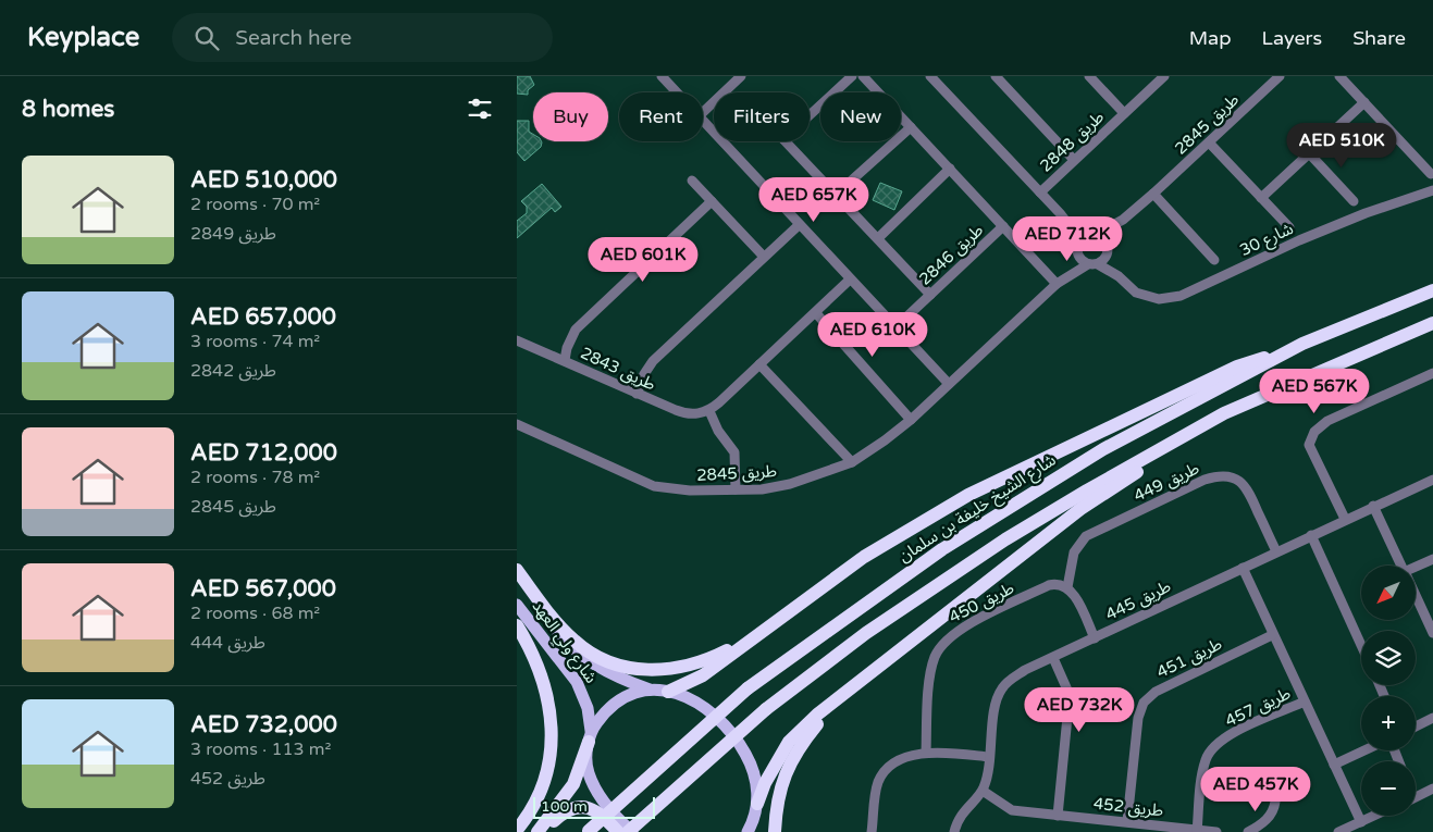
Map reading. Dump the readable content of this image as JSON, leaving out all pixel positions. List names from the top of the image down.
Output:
{
  "streets": {
    "highway": ["شارع الشيخ خليفة بن سلمان"],
    "main road": ["شارع ولي العهد"],
    "street": [
      "طريق 2845",
      "طريق 2848",
      "شارع 30",
      "طريق 2846",
      "طريق 2843",
      "طريق 449",
      "طريق 445",
      "طريق 450",
      "طريق 451",
      "طريق 457",
      "طريق 452"
    ]
  },
  "crossings": [
    ["طريق 2845", "شارع 30"],
    ["طريق 2845", "طريق 2846"],
    ["طريق 449", "طريق 445"],
    ["طريق 449", "طريق 450"],
    ["طريق 445", "طريق 452"],
    ["طريق 451", "طريق 452"],
    ["طريق 457", "طريق 452"]
  ],
  "scale_bar": "100 m",
  "north": "bottom left",
  "page": {
    "header": "Keyplace",
    "search": "Search here",
    "nav": ["Map", "Layers", "Share"],
    "heading": "8 homes",
    "chip": [
      "Buy",
      "Rent",
      "Filters",
      "New"
    ],
    "price": [
      "AED 510K",
      "AED 657K",
      "AED 712K",
      "AED 601K",
      "AED 610K",
      "AED 567K",
      "AED 732K",
      "AED 457K"
    ],
    "list": [
      {
        "name": "AED 510,000",
        "note": "2 rooms · 70 m² · طريق 2849"
      },
      {
        "name": "AED 657,000",
        "note": "3 rooms · 74 m² · طريق 2842"
      },
      {
        "name": "AED 712,000",
        "note": "2 rooms · 78 m² · طريق 2845"
      },
      {
        "name": "AED 567,000",
        "note": "2 rooms · 68 m² · طريق 444"
      },
      {
        "name": "AED 732,000",
        "note": "3 rooms · 113 m² · طريق 452"
      }
    ],
    "map_buttons": ["+", "−"],
    "scale": "100 m"
  }
}
